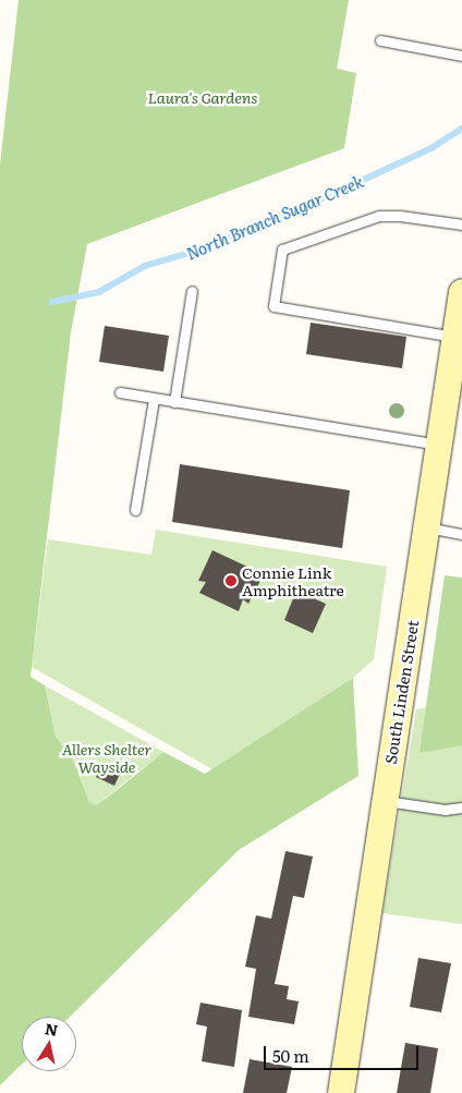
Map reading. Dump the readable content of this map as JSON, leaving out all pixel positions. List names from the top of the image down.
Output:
{
  "streets": {
    "main road": ["South Linden Street"]
  },
  "water": ["North Branch Sugar Creek"],
  "parks": ["Laura's Gardens", "Allers Shelter Wayside"],
  "places": ["Connie Link Amphitheatre"],
  "scale_bar": "50 m",
  "north": "top"
}
